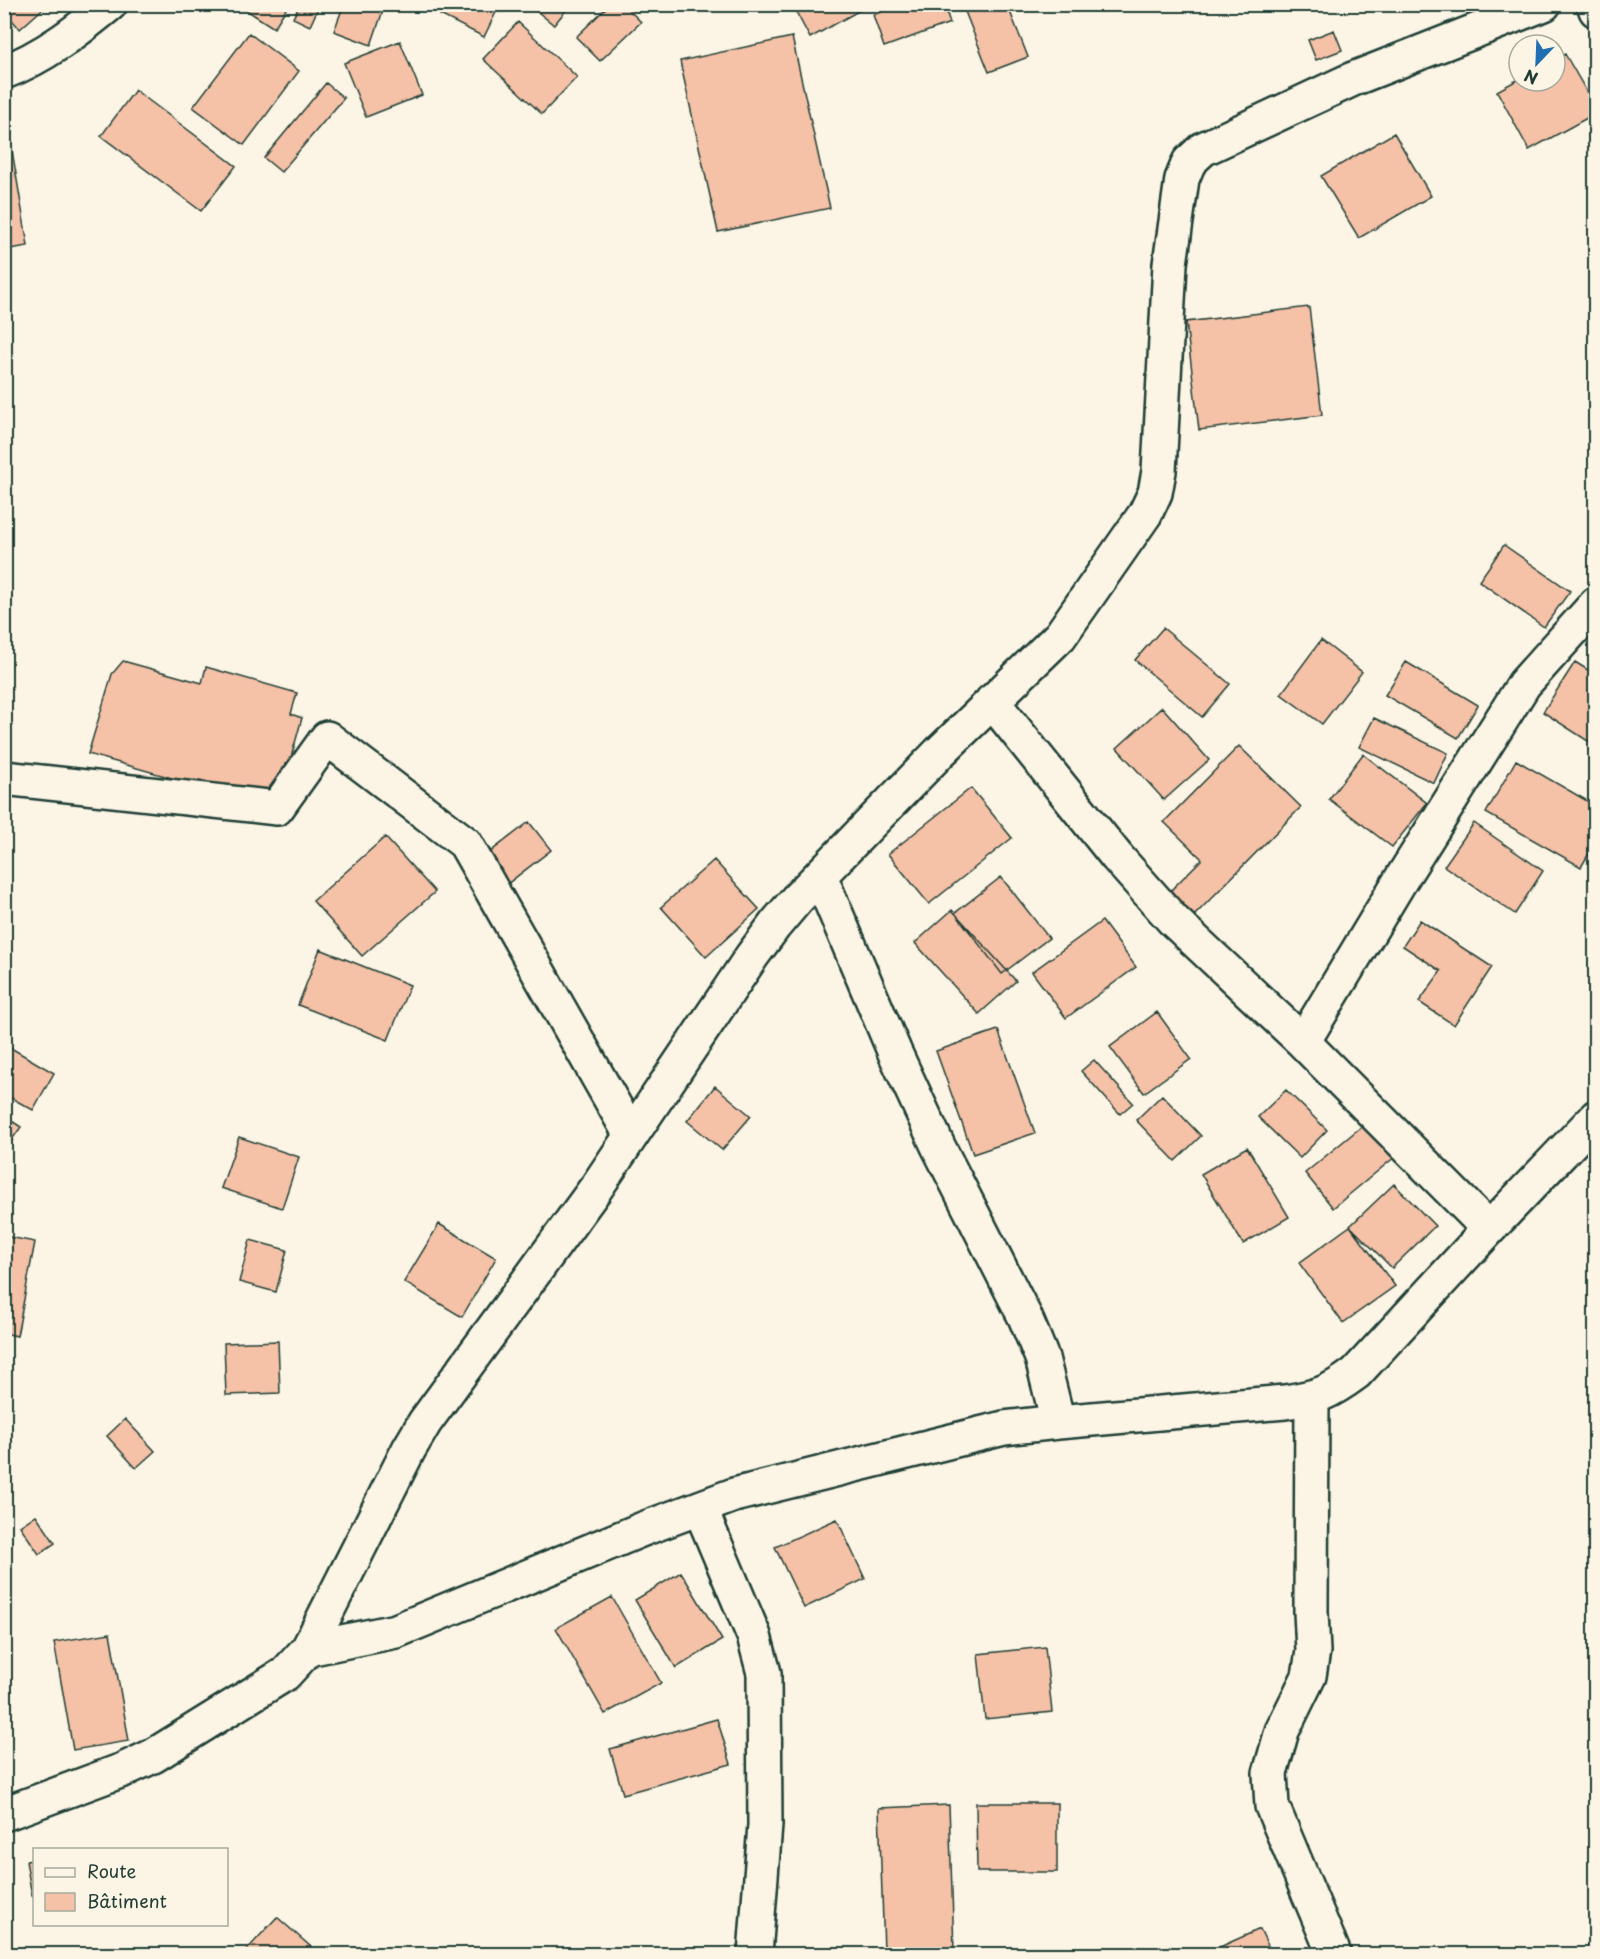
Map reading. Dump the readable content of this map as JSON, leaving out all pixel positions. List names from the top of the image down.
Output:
{
  "legend": ["Route", "Bâtiment"],
  "north": "bottom left"
}
